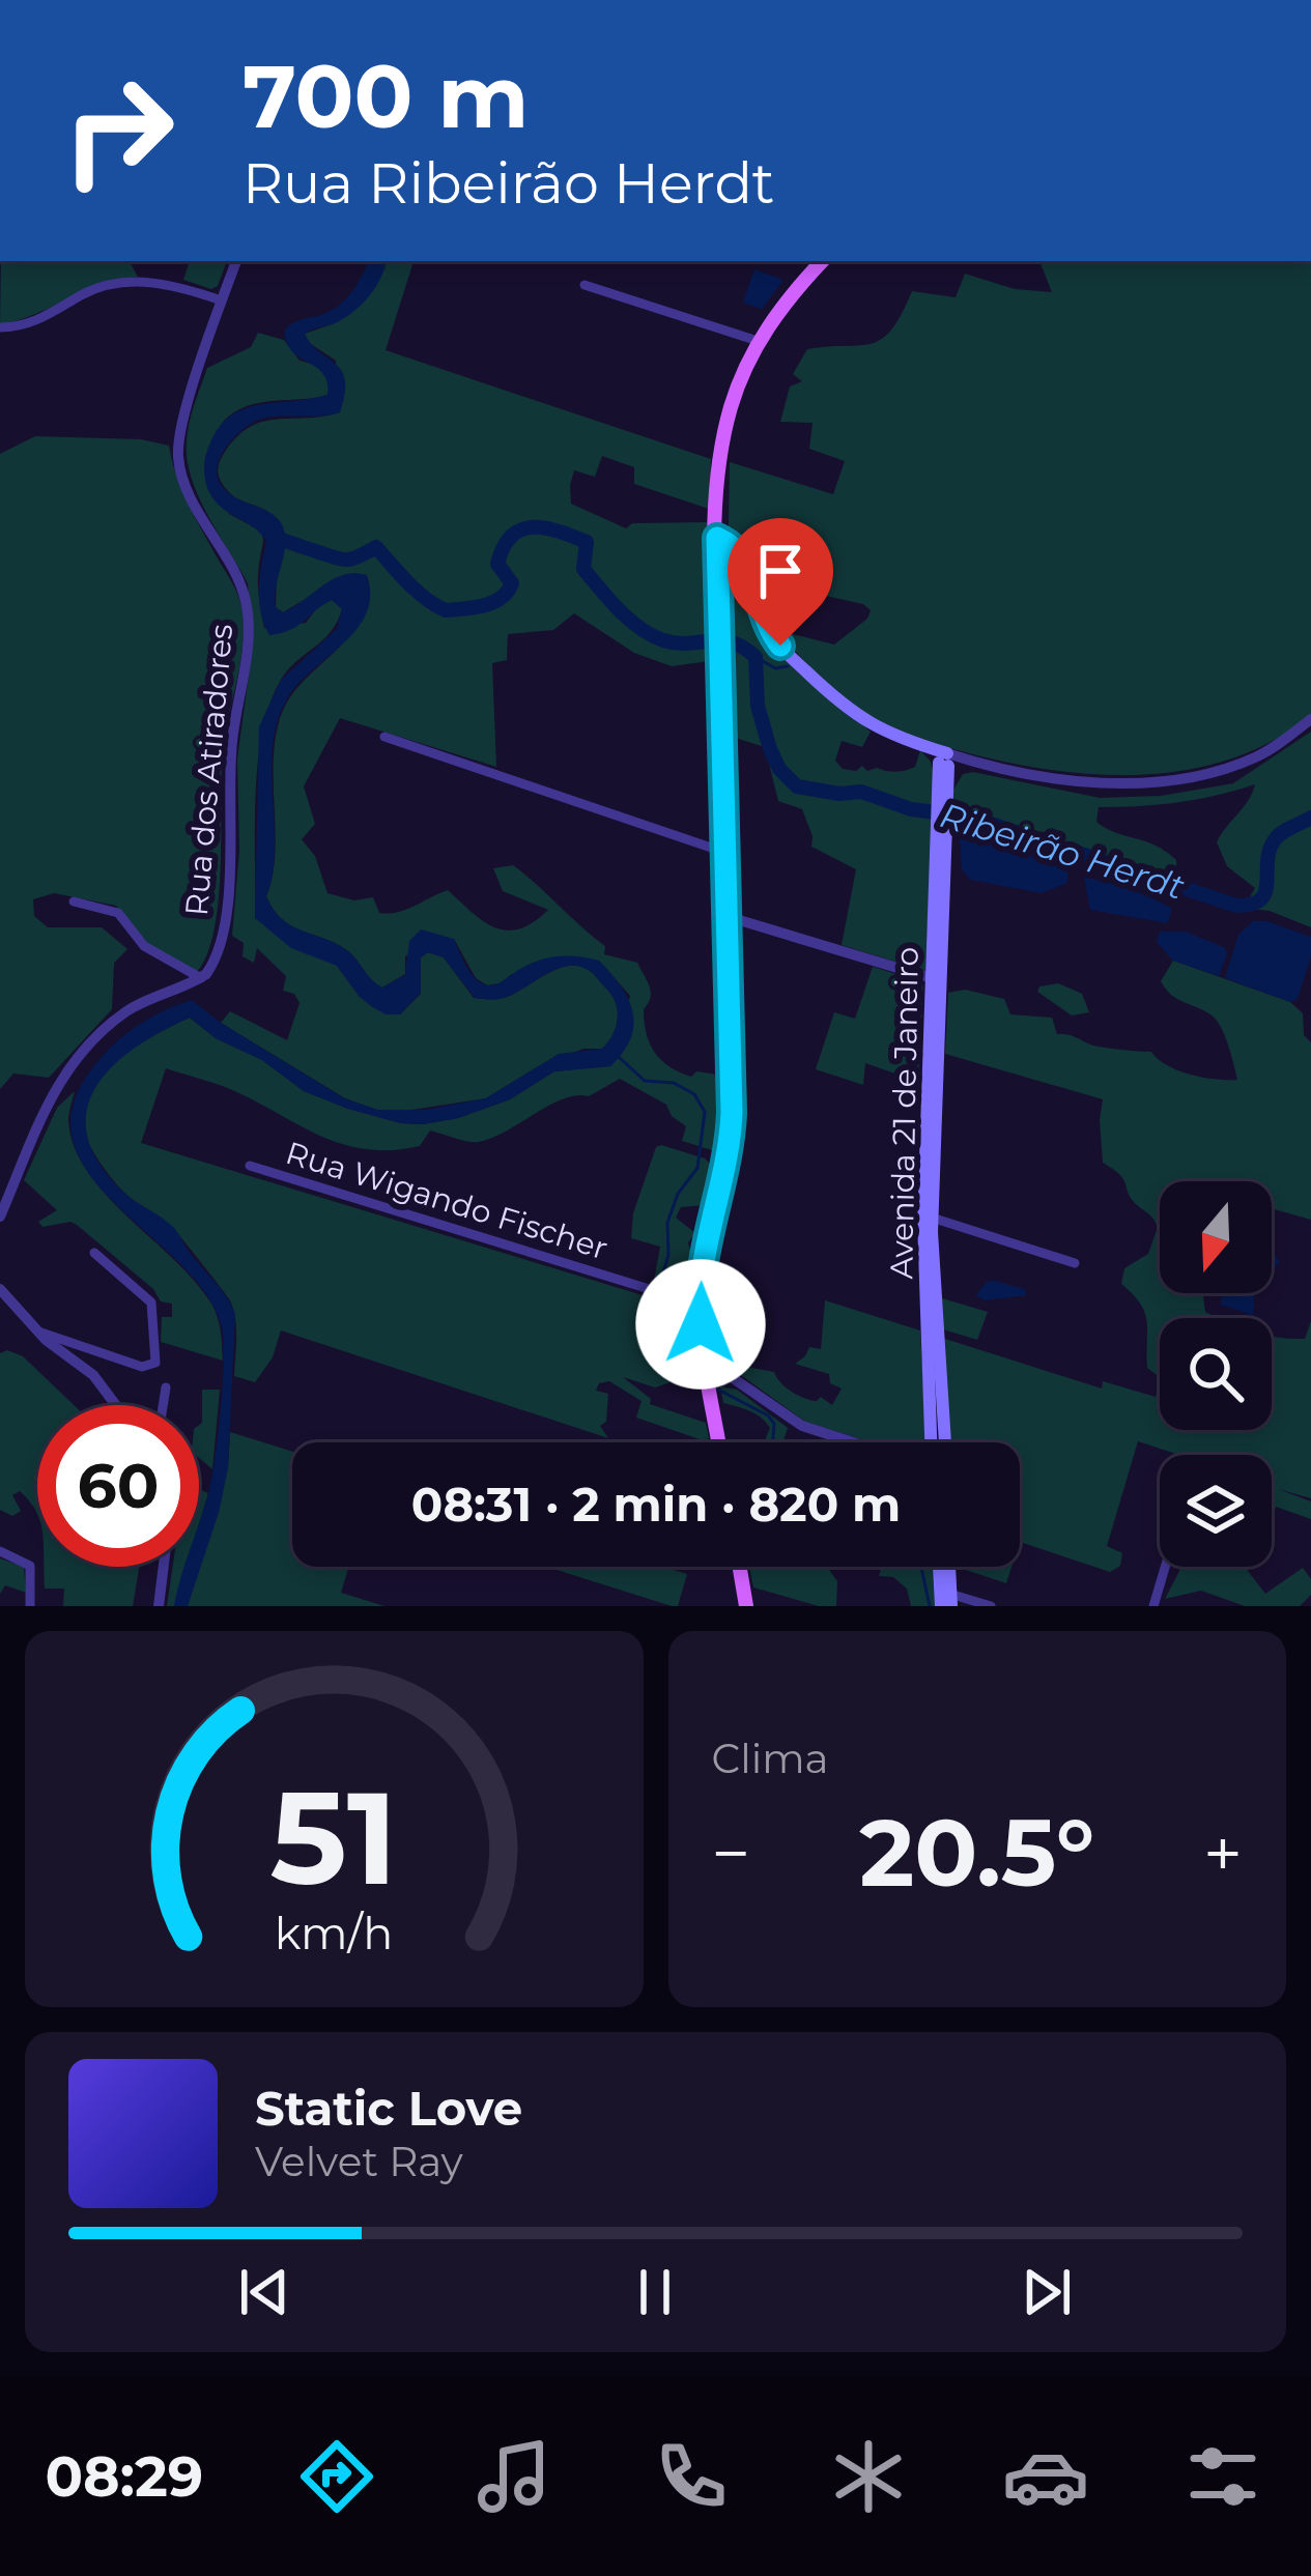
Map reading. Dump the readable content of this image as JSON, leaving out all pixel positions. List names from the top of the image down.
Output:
{
  "streets": {
    "main road": ["Avenida 21 de Janeiro"],
    "street": ["Rua dos Atiradores", "Rua Wigando Fischer"]
  },
  "water": ["Ribeirão Herdt"],
  "north": "bottom",
  "page": {
    "turn": ["700 m", "Rua Ribeirão Herdt"],
    "limit": "60",
    "trip": "08:31 · 2 min · 820 m",
    "tile": "Clima",
    "heat": ["−", "20.5°", "+"],
    "song": ["Static Love", "Velvet Ray"],
    "tabs": "08:29",
    "gauge": ["51", "km/h"]
  }
}
